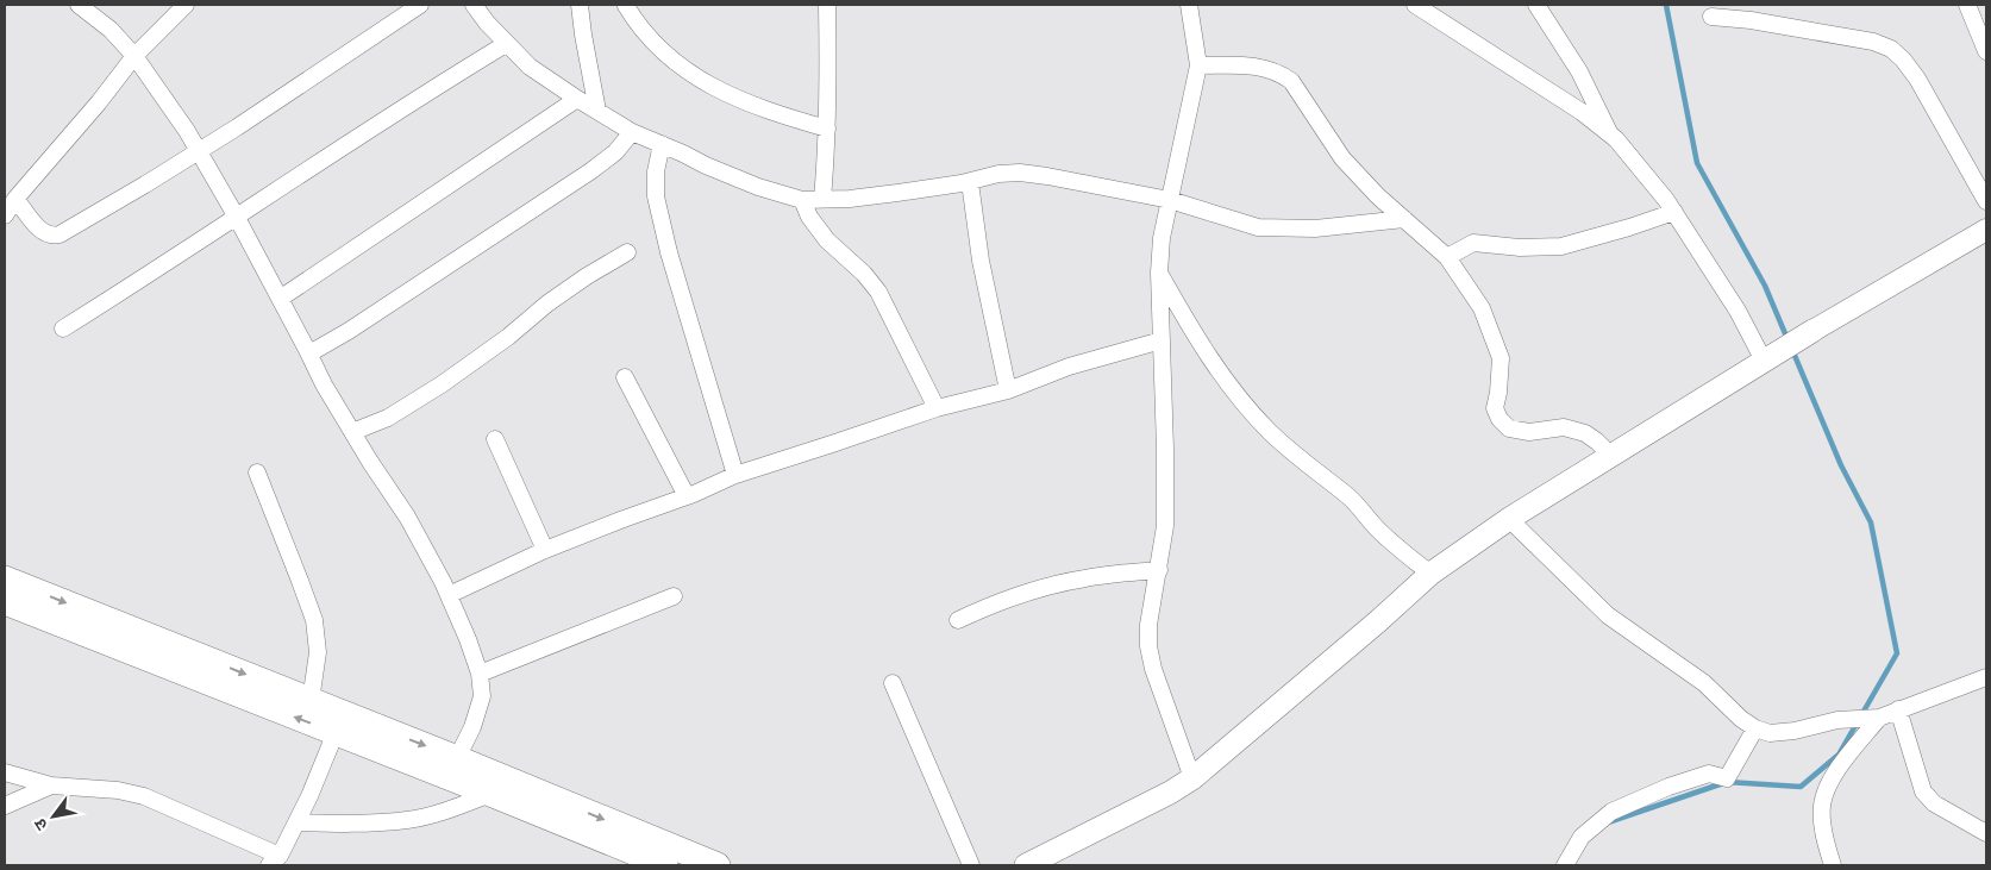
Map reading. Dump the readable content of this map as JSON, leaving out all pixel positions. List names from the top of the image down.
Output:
{
  "north": "bottom left"
}
